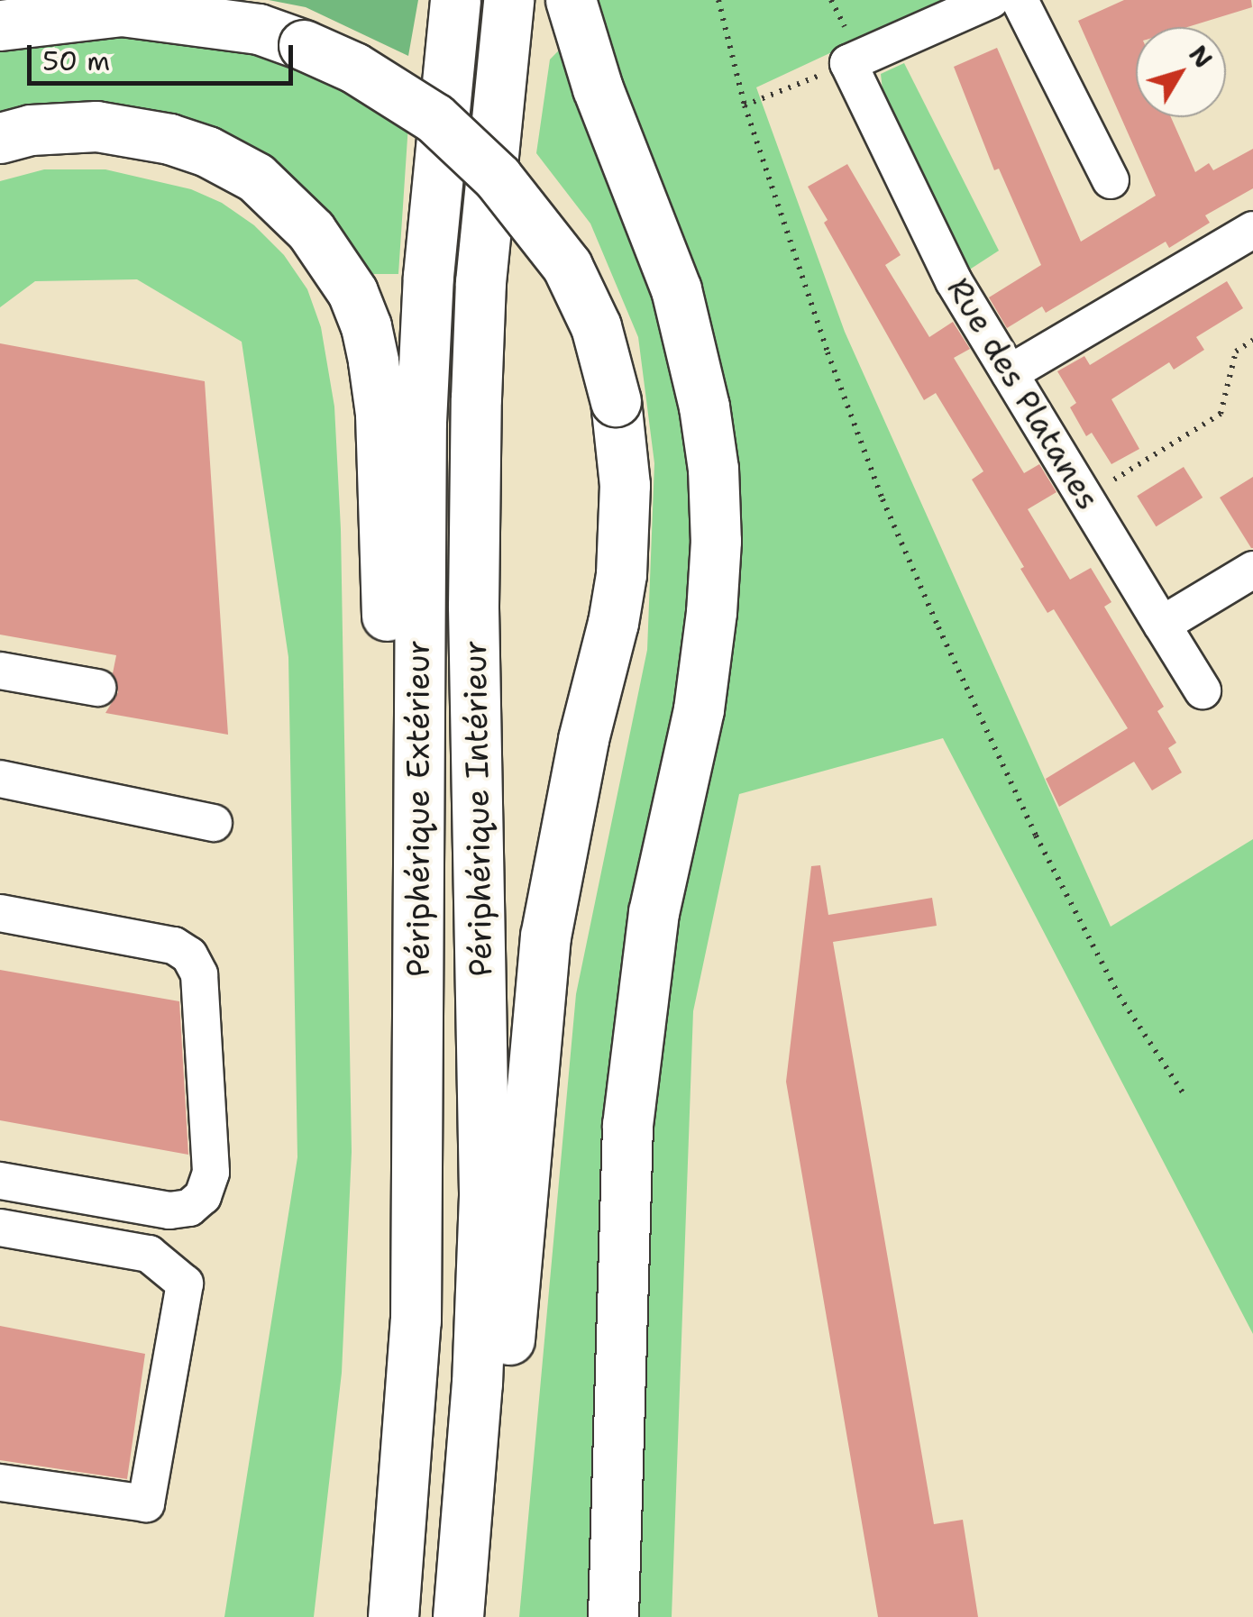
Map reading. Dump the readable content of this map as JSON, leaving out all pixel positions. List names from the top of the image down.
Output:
{
  "streets": {
    "highway": ["Périphérique Extérieur", "Périphérique Intérieur"],
    "street": ["Rue des Platanes"]
  },
  "scale_bar": "50 m",
  "north": "top right"
}
